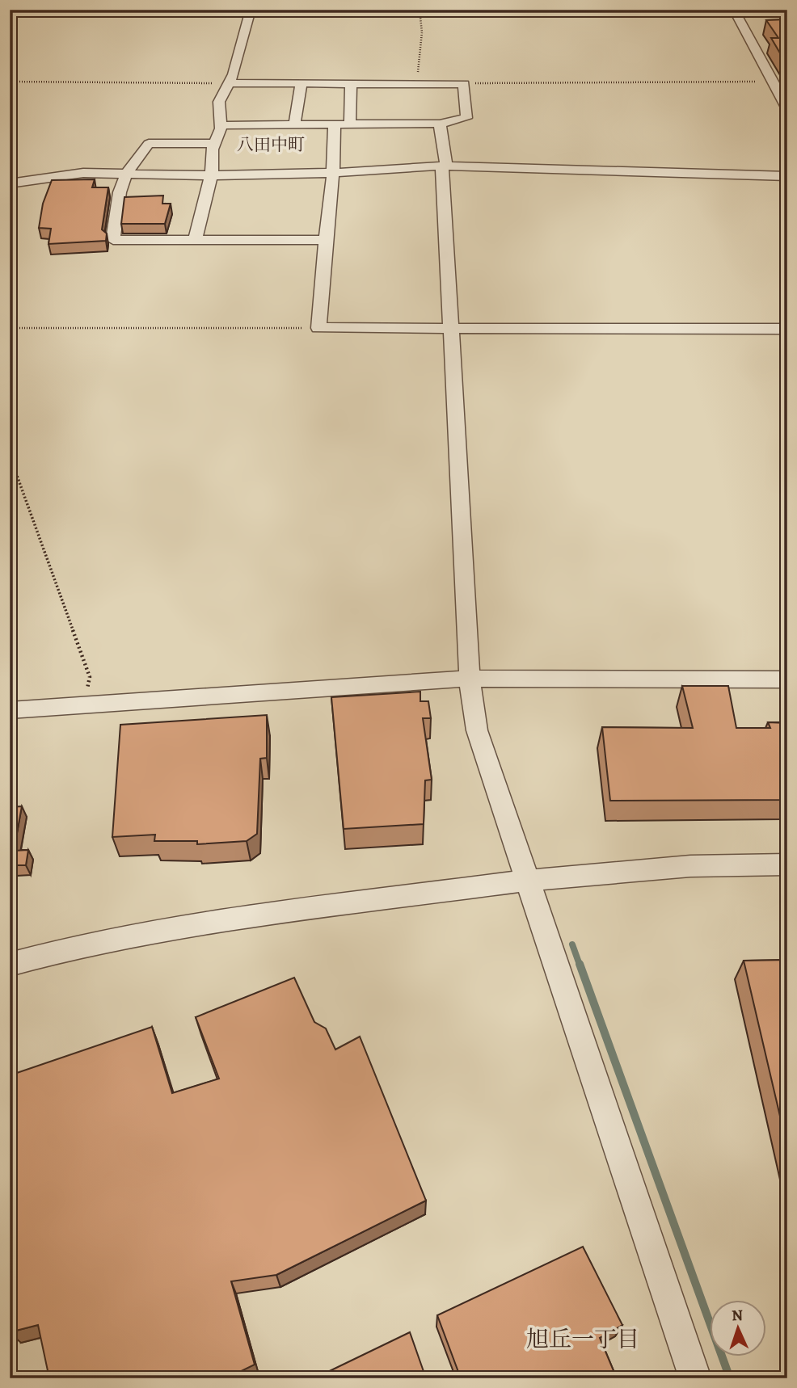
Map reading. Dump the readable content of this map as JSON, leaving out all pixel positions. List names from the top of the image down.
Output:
{
  "districts": ["八田中町", "旭丘一丁目"],
  "north": "top"
}
